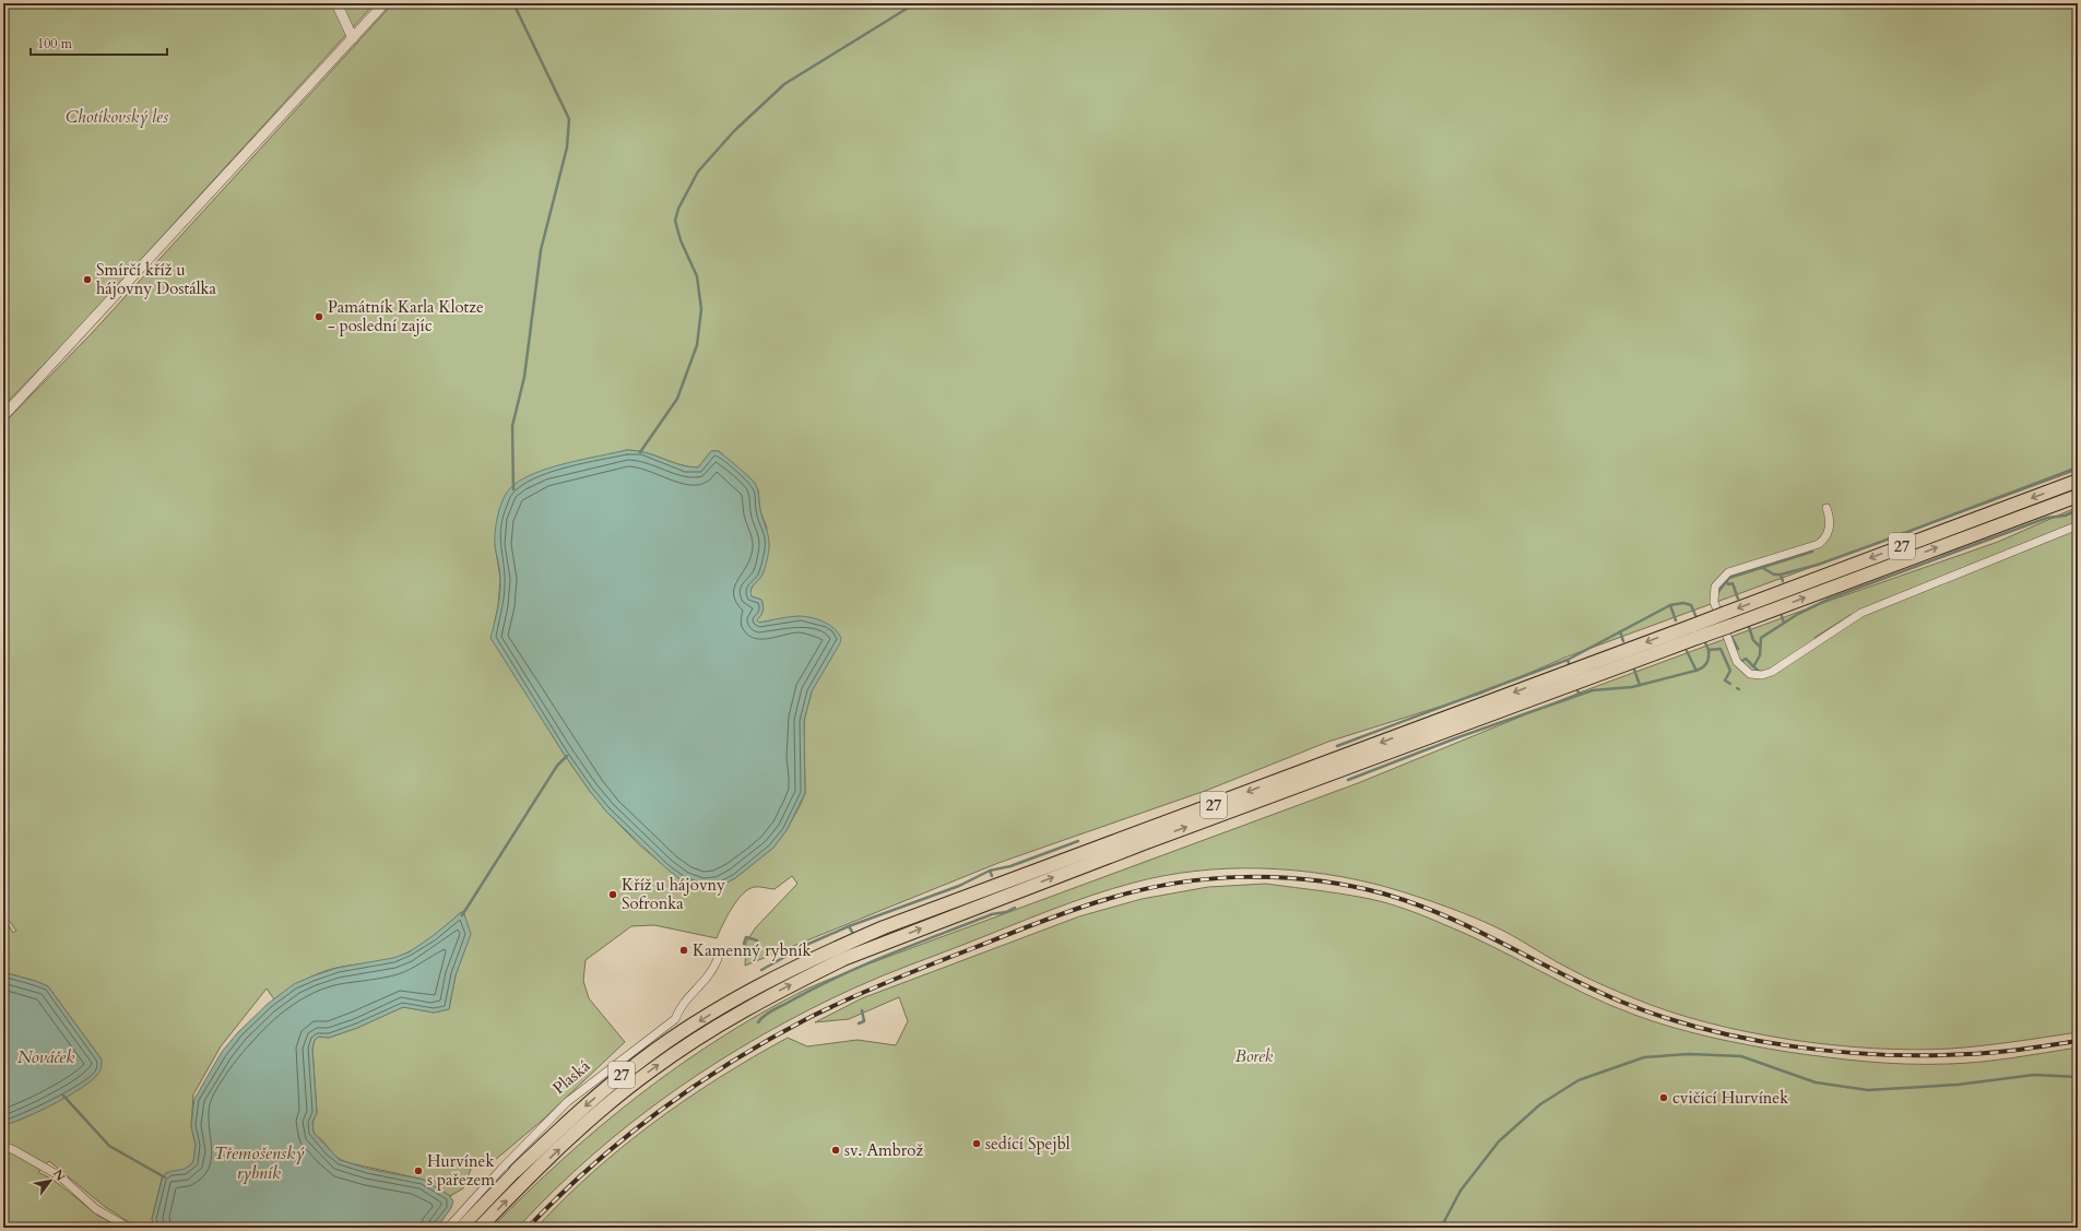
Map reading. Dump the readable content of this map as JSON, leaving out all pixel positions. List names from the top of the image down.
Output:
{
  "streets": {
    "highway": ["27"],
    "street": ["Plaská"]
  },
  "water": ["Nováček", "Třemošenský rybník"],
  "parks": ["Chotíkovský les", "Borek"],
  "places": [
    "Smírčí kříž u hájovny Dostálka",
    "Památník Karla Klotze - poslední zajíc",
    "Kříž u hájovny Sofronka",
    "Kamenný rybník",
    "cvičící Hurvínek",
    "sedící Spejbl",
    "sv. Ambrož",
    "Hurvínek s pařezem"
  ],
  "scale_bar": "100 m",
  "north": "top right"
}
